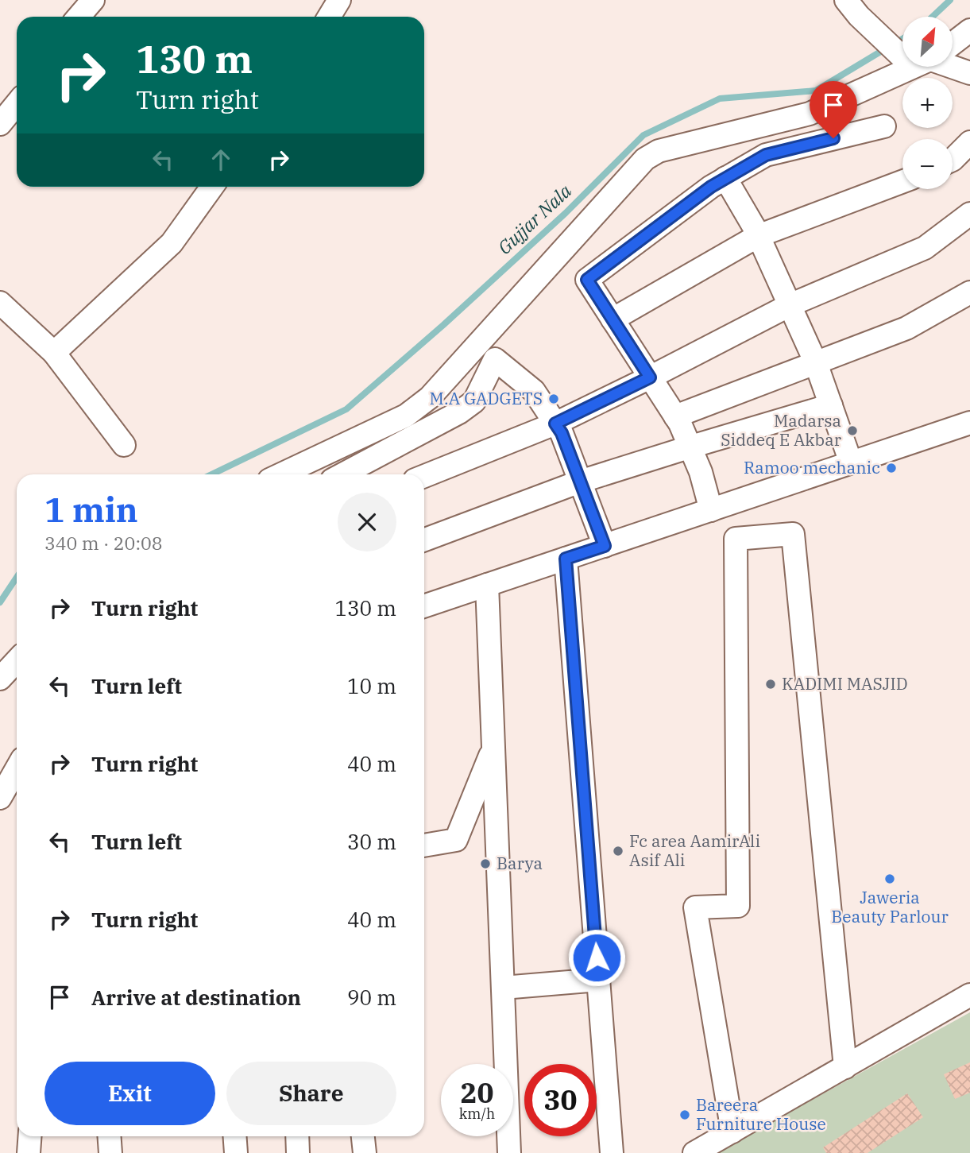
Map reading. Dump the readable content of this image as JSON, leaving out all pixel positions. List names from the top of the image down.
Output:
{
  "water": ["Gujjar Nala"],
  "places": [
    "M.A GADGETS",
    "Madarsa Siddeq E Akbar",
    "Ramoo mechanic",
    "KADIMI MASJID",
    "Fc area AamirAli Asif Ali",
    "Barya",
    "Jaweria Beauty Parlour",
    "Bareera Furniture House"
  ],
  "north": "top right",
  "page": {
    "map_buttons": ["+", "−"],
    "turn": ["130 m", "Turn right"],
    "heading": ["1 min", "340 m · 20:08"],
    "list": [
      {
        "name": "Turn right",
        "value": "130 m"
      },
      {
        "name": "Turn left",
        "value": "10 m"
      },
      {
        "name": "Turn right",
        "value": "40 m"
      },
      {
        "name": "Turn left",
        "value": "30 m"
      },
      {
        "name": "Turn right",
        "value": "40 m"
      },
      {
        "name": "Arrive at destination",
        "value": "90 m"
      }
    ],
    "buttons": ["Exit", "Share"],
    "speed": "20 km/h",
    "limit": "30"
  }
}
